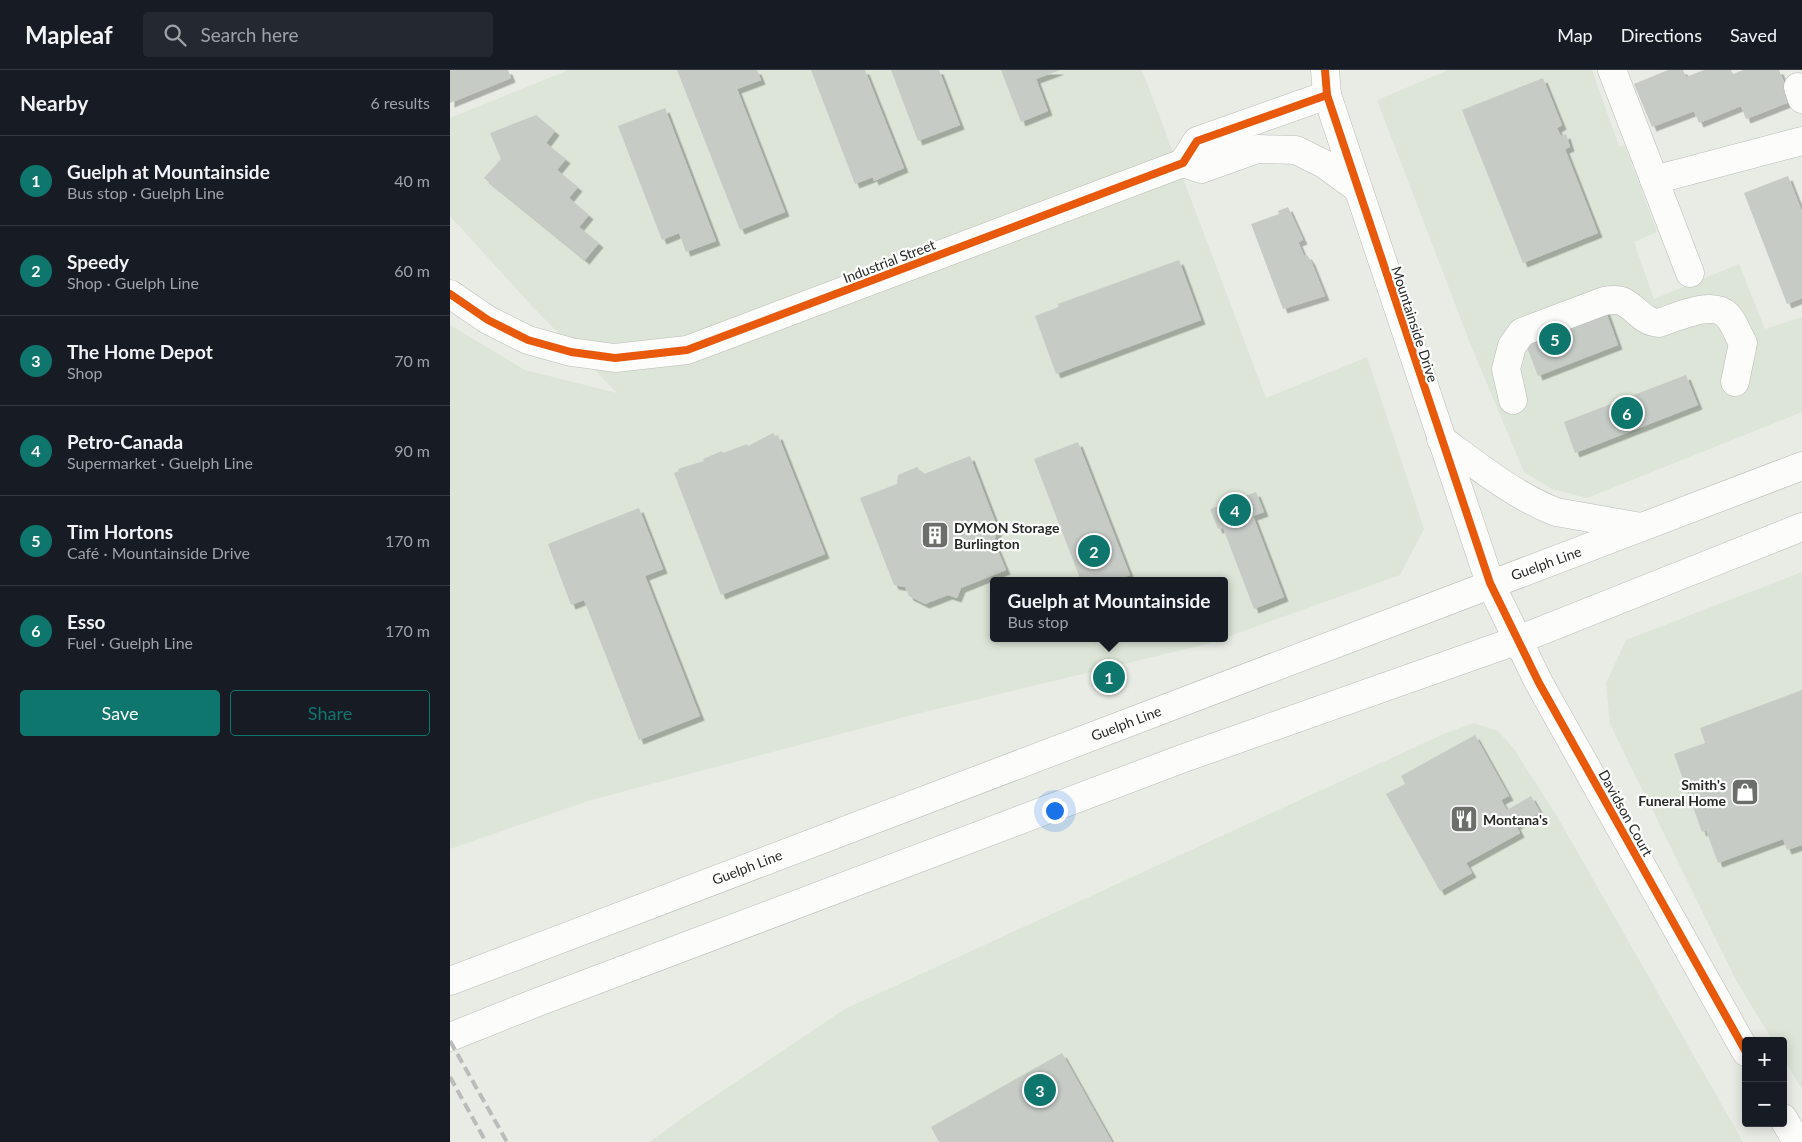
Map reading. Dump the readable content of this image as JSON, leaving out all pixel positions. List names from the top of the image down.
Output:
{
  "streets": {
    "main road": [
      "Industrial Street",
      "Mountainside Drive",
      "Guelph Line",
      "Davidson Court"
    ]
  },
  "crossings": [
    ["Mountainside Drive", "Guelph Line"],
    ["Mountainside Drive", "Davidson Court"],
    ["Guelph Line", "Davidson Court"]
  ],
  "places": {
    "building": ["DYMON Storage Burlington"],
    "shop": ["Smith's Funeral Home"],
    "restaurant": ["Montana's"]
  },
  "page": {
    "header": "Mapleaf",
    "search": "Search here",
    "nav": ["Map", "Directions", "Saved"],
    "heading": ["Nearby", "6 results"],
    "list": [
      {
        "mark": "1",
        "name": "Guelph at Mountainside",
        "note": "Bus stop · Guelph Line",
        "value": "40 m"
      },
      {
        "mark": "2",
        "name": "Speedy",
        "note": "Shop · Guelph Line",
        "value": "60 m"
      },
      {
        "mark": "3",
        "name": "The Home Depot",
        "note": "Shop",
        "value": "70 m"
      },
      {
        "mark": "4",
        "name": "Petro-Canada",
        "note": "Supermarket · Guelph Line",
        "value": "90 m"
      },
      {
        "mark": "5",
        "name": "Tim Hortons",
        "note": "Café · Mountainside Drive",
        "value": "170 m"
      },
      {
        "mark": "6",
        "name": "Esso",
        "note": "Fuel · Guelph Line",
        "value": "170 m"
      }
    ],
    "pins": [
      "5",
      "6",
      "4",
      "2",
      "1",
      "3"
    ],
    "popup": ["Guelph at Mountainside", "Bus stop"],
    "buttons": ["Save", "Share"],
    "map_buttons": ["+", "−"]
  }
}
